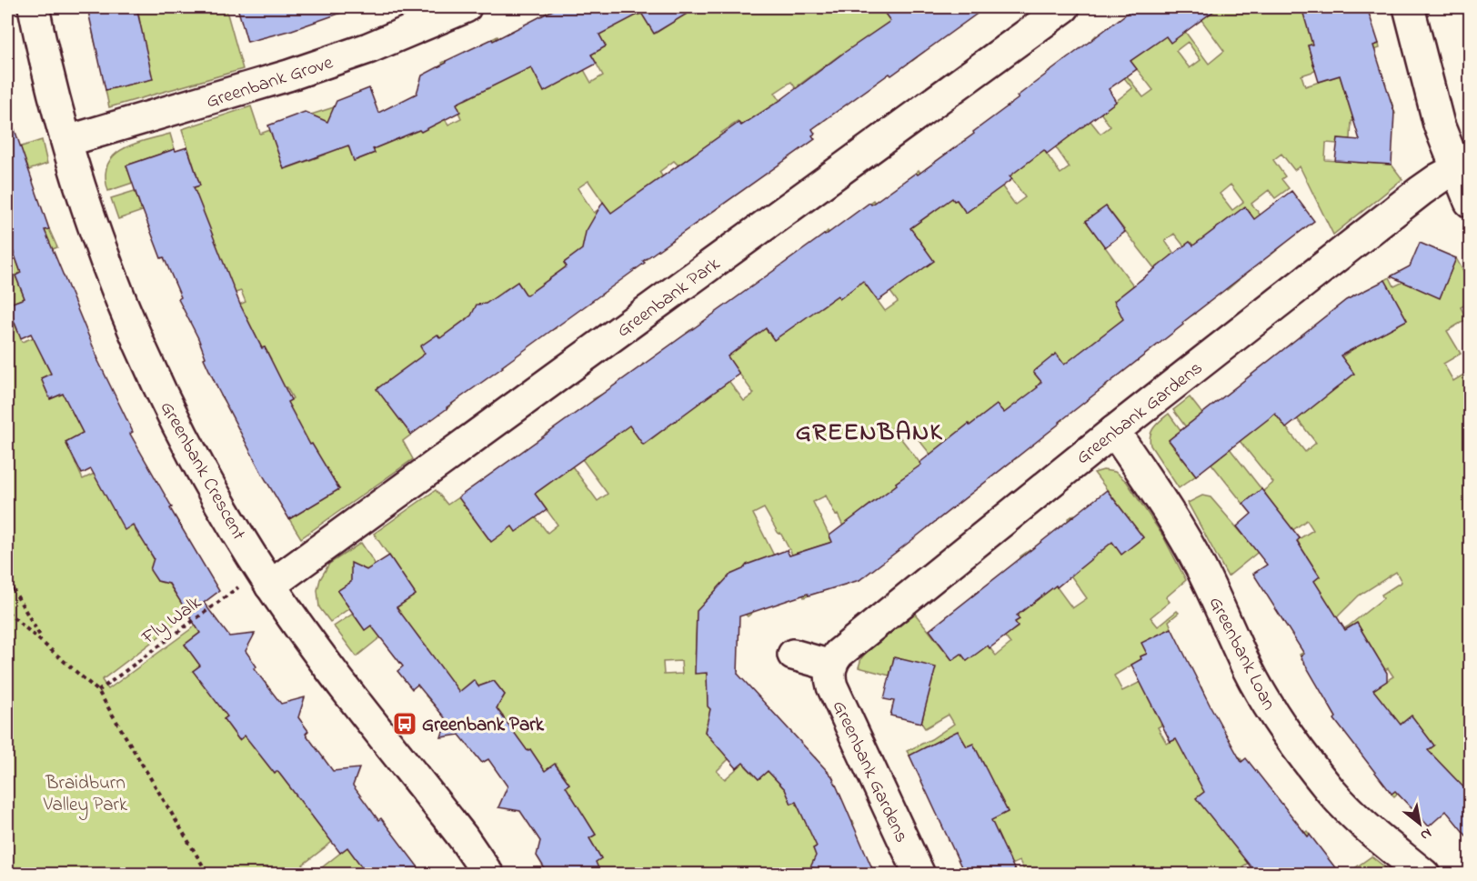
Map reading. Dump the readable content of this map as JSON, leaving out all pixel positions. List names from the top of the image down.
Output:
{
  "streets": {
    "street": [
      "Greenbank Grove",
      "Greenbank Park",
      "Greenbank Gardens",
      "Greenbank Crescent",
      "Greenbank Loan"
    ],
    "path": ["Fly Walk"]
  },
  "crossings": [
    ["Greenbank Grove", "Greenbank Crescent"],
    ["Greenbank Park", "Greenbank Crescent"],
    ["Greenbank Park", "Fly Walk"],
    ["Greenbank Gardens", "Greenbank Loan"],
    ["Greenbank Crescent", "Fly Walk"]
  ],
  "districts": ["GREENBANK"],
  "parks": ["Braidburn Valley Park"],
  "places": {
    "bus stop": ["Greenbank Park"]
  },
  "north": "bottom right"
}
